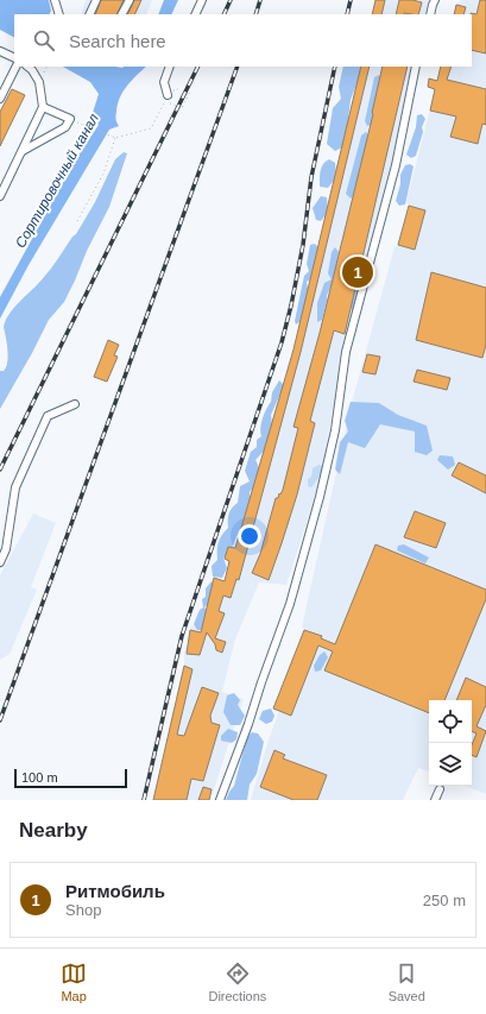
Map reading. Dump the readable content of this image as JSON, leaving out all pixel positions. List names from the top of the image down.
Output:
{
  "water": ["Сортировочный канал"],
  "scale_bar": "100 m",
  "page": {
    "search": "Search here",
    "pins": "1",
    "scale": "100 m",
    "heading": "Nearby",
    "list": [
      {
        "mark": "1",
        "name": "Ритмобиль",
        "note": "Shop",
        "value": "250 m"
      }
    ],
    "nav": ["Map", "Directions", "Saved"]
  }
}
